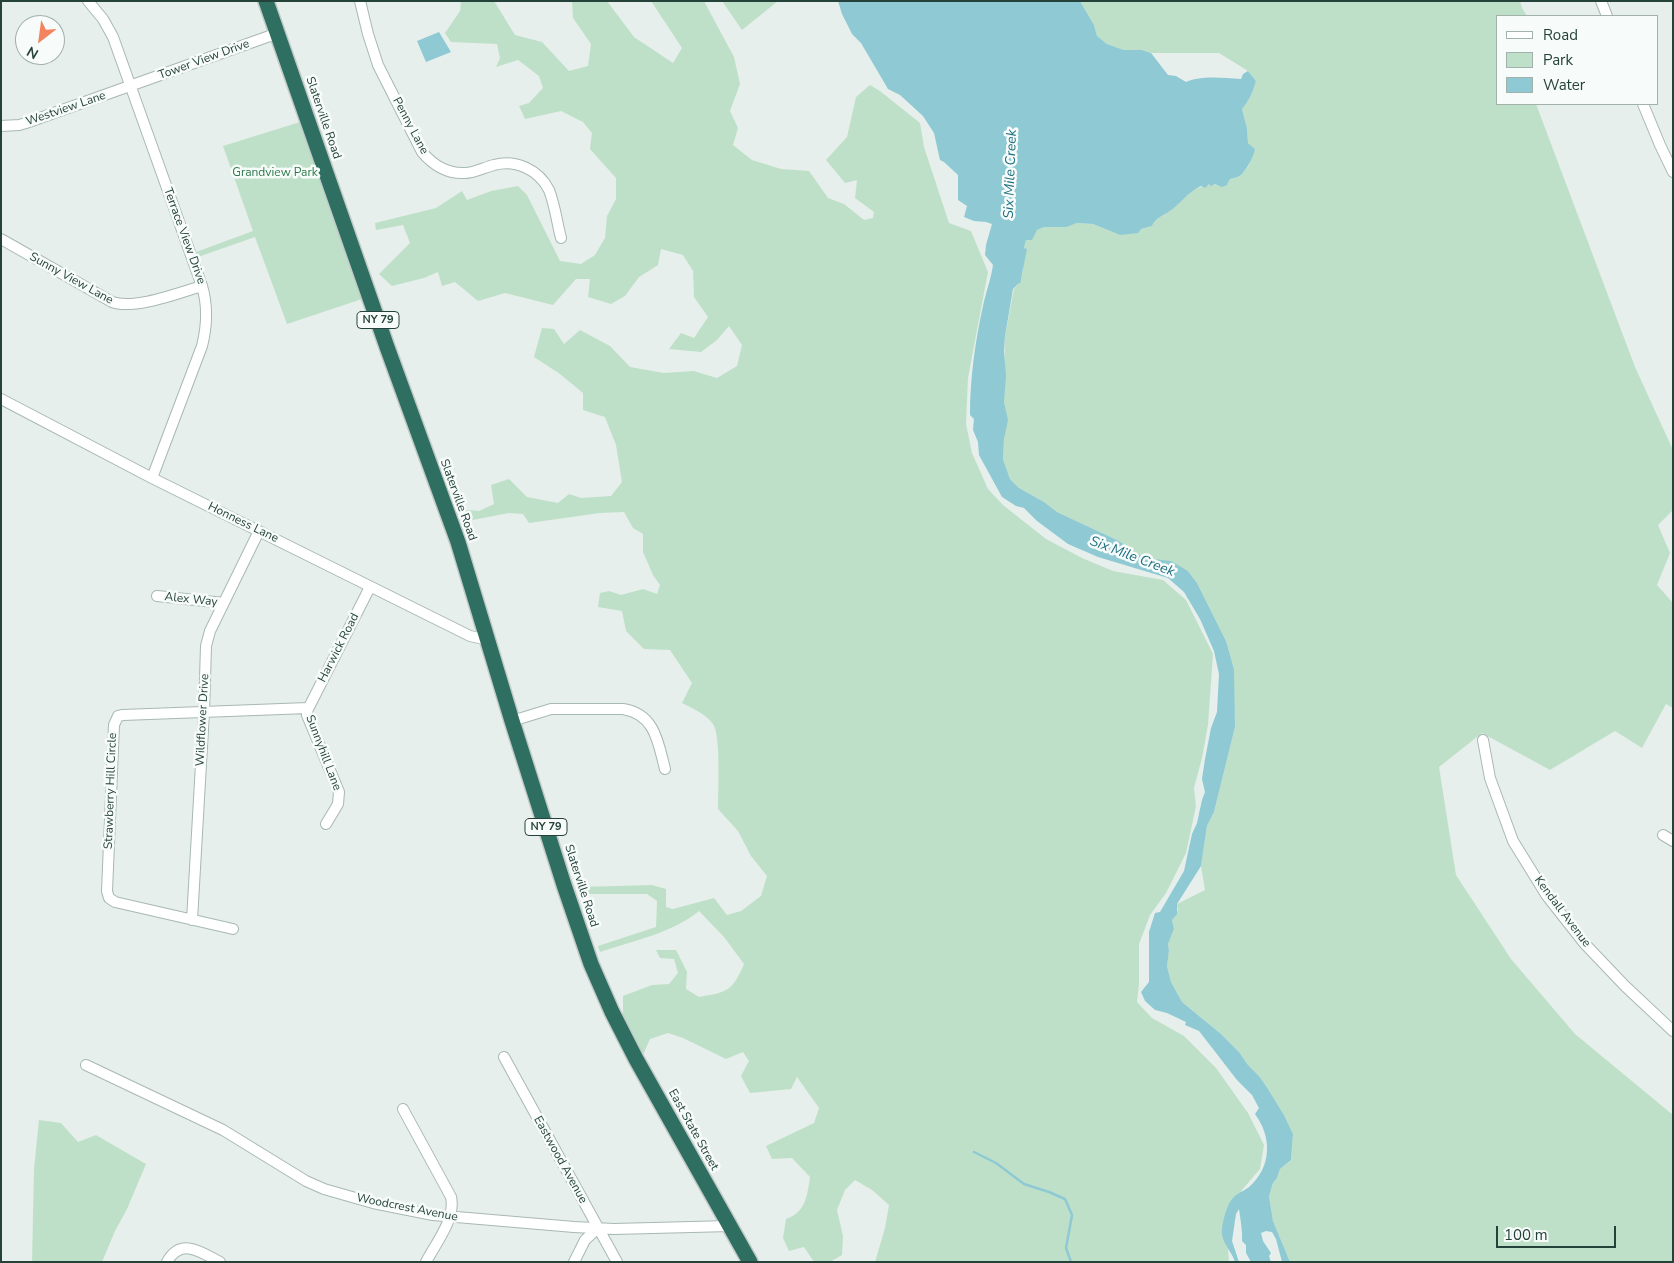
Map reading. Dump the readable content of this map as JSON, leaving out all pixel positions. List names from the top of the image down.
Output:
{
  "streets": {
    "highway": ["Slaterville Road", "NY 79", "East State Street"],
    "street": [
      "Tower View Drive",
      "Westview Lane",
      "Penny Lane",
      "Terrace View Drive",
      "Sunny View Lane",
      "Honness Lane",
      "Alex Way",
      "Harwick Road",
      "Wildflower Drive",
      "Sunnyhill Lane",
      "Strawberry Hill Circle",
      "Kendall Avenue",
      "Eastwood Avenue",
      "Woodcrest Avenue"
    ]
  },
  "crossings": [
    ["Tower View Drive", "Westview Lane"],
    ["Tower View Drive", "Slaterville Road"],
    ["Tower View Drive", "Terrace View Drive"],
    ["Westview Lane", "Terrace View Drive"],
    ["Slaterville Road", "Honness Lane"],
    ["Slaterville Road", "East State Street"],
    ["Terrace View Drive", "Sunny View Lane"],
    ["Terrace View Drive", "Honness Lane"],
    ["Honness Lane", "Harwick Road"],
    ["Honness Lane", "Wildflower Drive"],
    ["Alex Way", "Wildflower Drive"],
    ["Harwick Road", "Sunnyhill Lane"],
    ["Harwick Road", "Strawberry Hill Circle"],
    ["Wildflower Drive", "Strawberry Hill Circle"],
    ["Sunnyhill Lane", "Strawberry Hill Circle"],
    ["East State Street", "Woodcrest Avenue"],
    ["Eastwood Avenue", "Woodcrest Avenue"]
  ],
  "water": ["Six Mile Creek"],
  "parks": ["Grandview Park"],
  "legend": ["Road", "Park", "Water"],
  "scale_bar": "100 m",
  "north": "bottom left"
}
